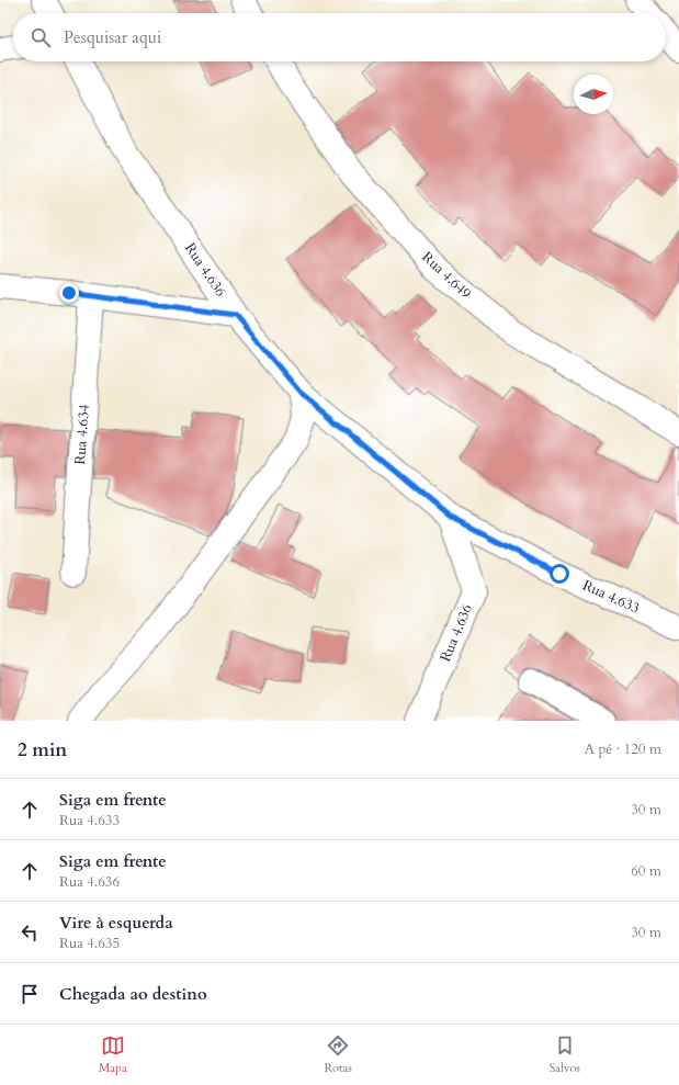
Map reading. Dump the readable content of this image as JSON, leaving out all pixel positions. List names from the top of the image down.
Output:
{
  "streets": {
    "street": [
      "Rua 4.636",
      "Rua 4.649",
      "Rua 4.634",
      "Rua 4.633"
    ]
  },
  "crossings": [
    ["Rua 4.636", "Rua 4.633"]
  ],
  "north": "right",
  "page": {
    "search": "Pesquisar aqui",
    "heading": ["2 min", "A pé · 120 m"],
    "list": [
      ["Siga em frente", "Rua 4.633", "30 m"],
      ["Siga em frente", "Rua 4.636", "60 m"],
      ["Vire à esquerda", "Rua 4.635", "30 m"],
      "Chegada ao destino"
    ],
    "nav": ["Mapa", "Rotas", "Salvos"]
  }
}
